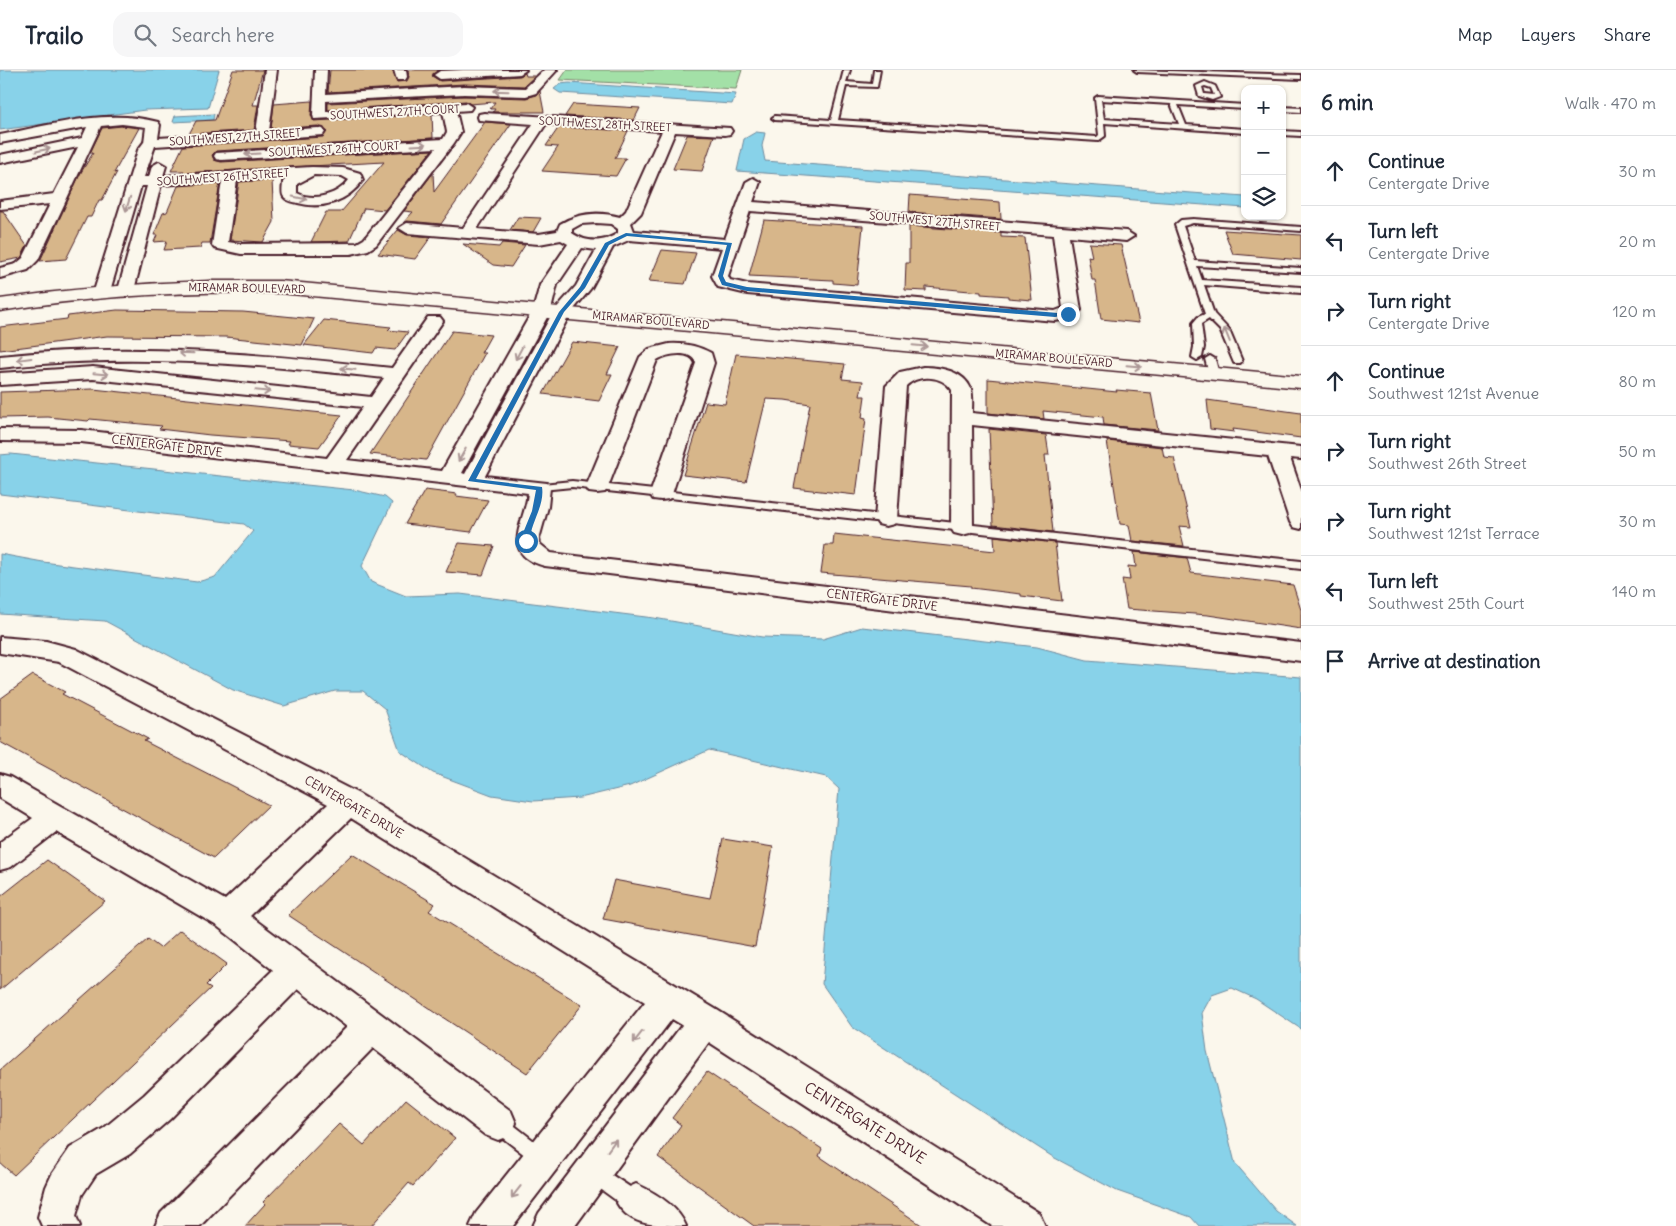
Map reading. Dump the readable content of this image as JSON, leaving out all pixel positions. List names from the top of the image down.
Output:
{
  "streets": {
    "street": [
      "SOUTHWEST 27TH COURT",
      "SOUTHWEST 28TH STREET",
      "SOUTHWEST 27TH STREET",
      "SOUTHWEST 26TH COURT",
      "SOUTHWEST 26TH STREET",
      "MIRAMAR BOULEVARD",
      "CENTERGATE DRIVE"
    ]
  },
  "crossings": [
    ["SOUTHWEST 26TH COURT", "SOUTHWEST 26TH STREET"]
  ],
  "page": {
    "header": "Trailo",
    "search": "Search here",
    "nav": ["Map", "Layers", "Share"],
    "heading": ["6 min", "Walk · 470 m"],
    "map_buttons": ["+", "−"],
    "list": [
      ["Continue", "Centergate Drive", "30 m"],
      ["Turn left", "Centergate Drive", "20 m"],
      ["Turn right", "Centergate Drive", "120 m"],
      ["Continue", "Southwest 121st Avenue", "80 m"],
      ["Turn right", "Southwest 26th Street", "50 m"],
      ["Turn right", "Southwest 121st Terrace", "30 m"],
      ["Turn left", "Southwest 25th Court", "140 m"],
      "Arrive at destination"
    ]
  }
}
